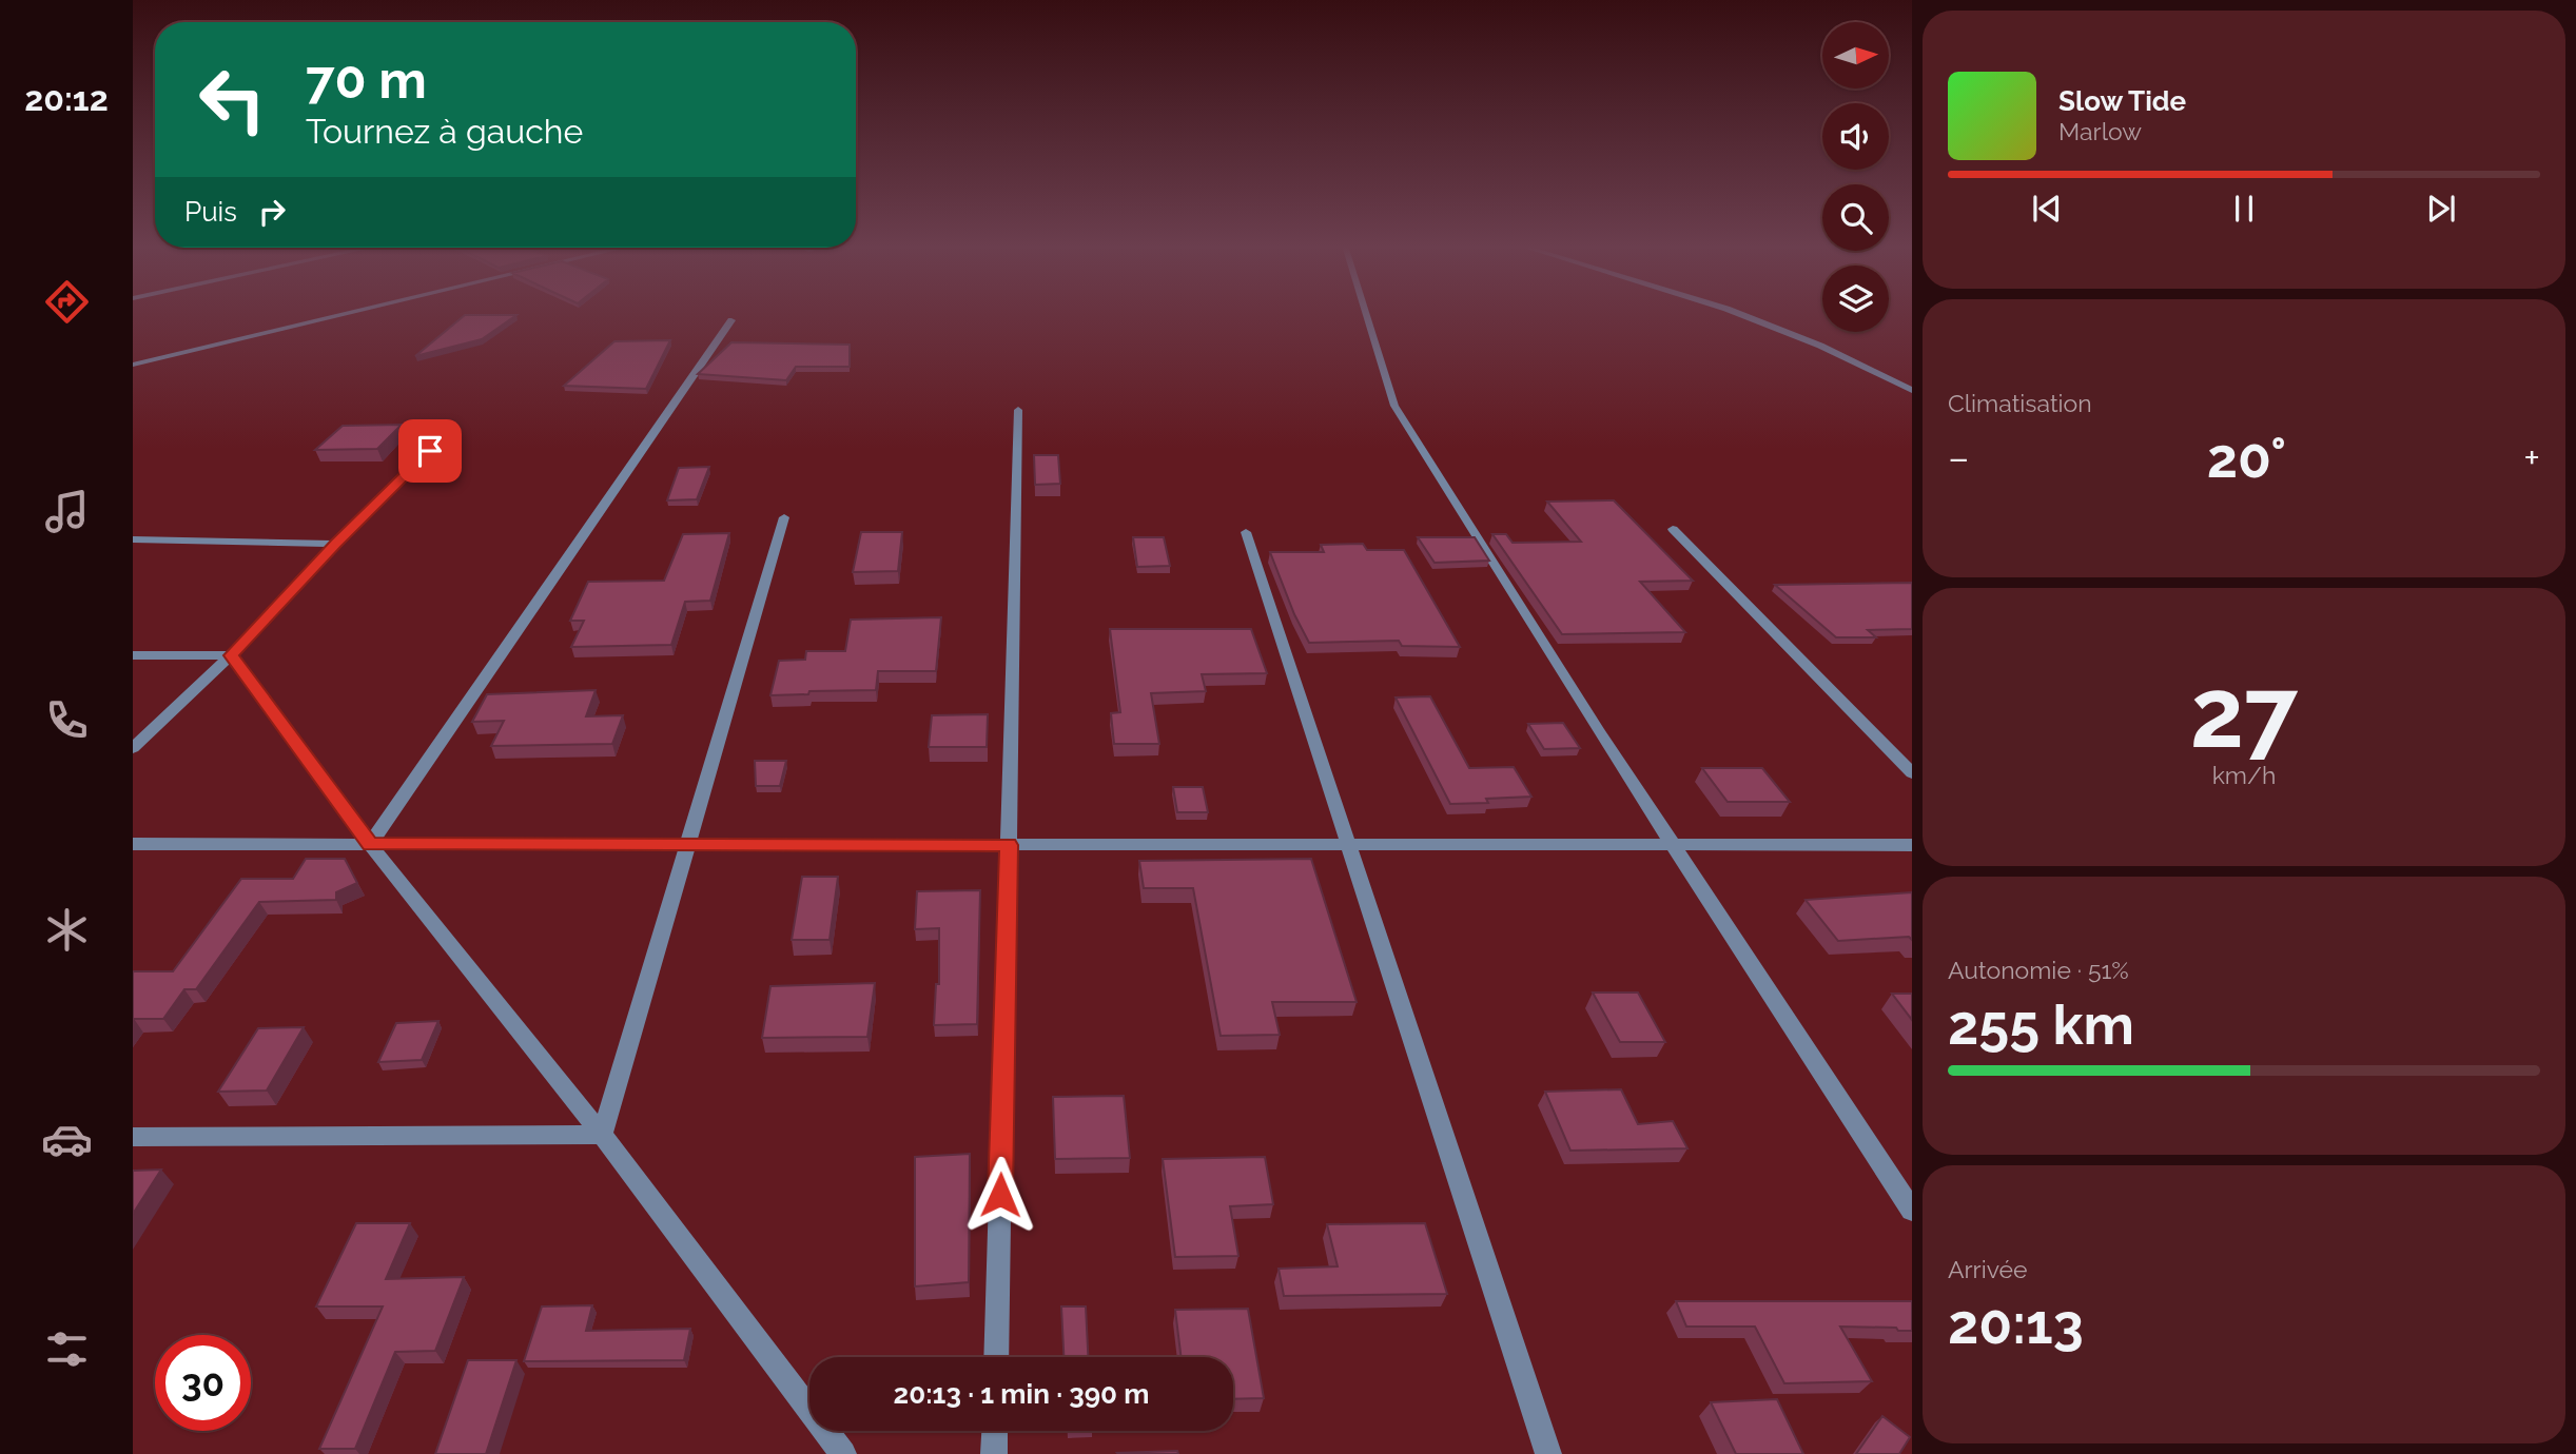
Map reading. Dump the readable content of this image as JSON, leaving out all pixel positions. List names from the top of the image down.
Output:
{
  "north": "right",
  "page": {
    "tabs": "20:12",
    "turn": ["70 m", "Tournez à gauche"],
    "song": ["Slow Tide", "Marlow"],
    "then": "Puis",
    "tile": [
      "Climatisation",
      ["27", "km/h"],
      ["Autonomie · 51%", "255 km"],
      ["Arrivée", "20:13"]
    ],
    "heat": ["−", "20°", "+"],
    "limit": "30",
    "trip": "20:13 · 1 min · 390 m"
  }
}
